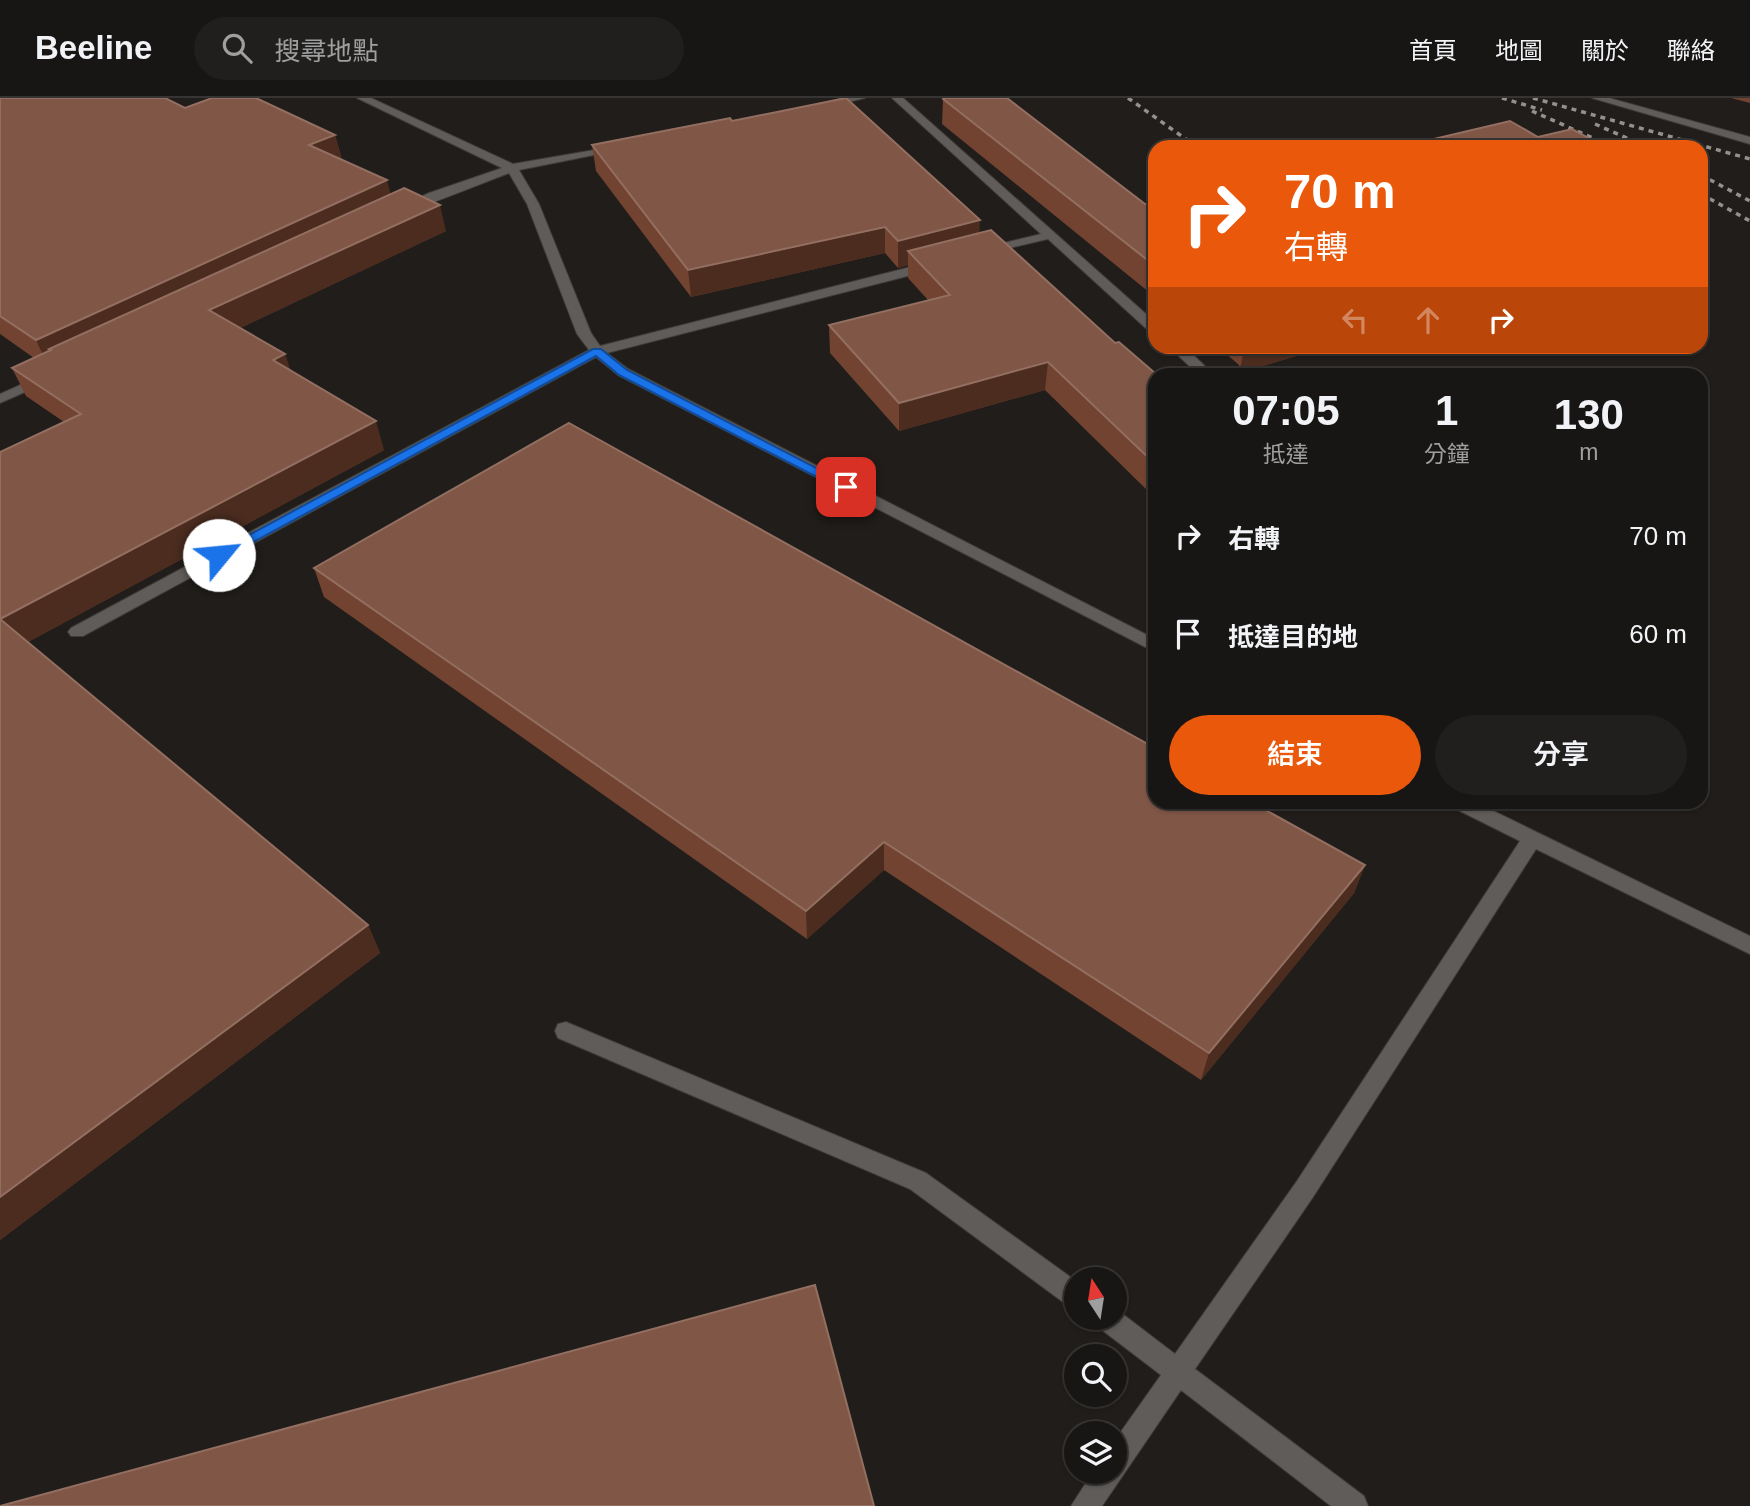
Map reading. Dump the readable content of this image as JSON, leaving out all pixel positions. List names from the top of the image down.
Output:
{
  "north": "top",
  "page": {
    "header": "Beeline",
    "search": "搜尋地點",
    "nav": [
      "首頁",
      "地圖",
      "關於",
      "聯絡"
    ],
    "turn": ["70 m", "右轉"],
    "eta": [
      "07:05",
      "抵達",
      "1",
      "分鐘",
      "130",
      "m"
    ],
    "list": [
      {
        "name": "右轉",
        "value": "70 m"
      },
      {
        "name": "抵達目的地",
        "value": "60 m"
      }
    ],
    "buttons": ["結束", "分享"]
  }
}
